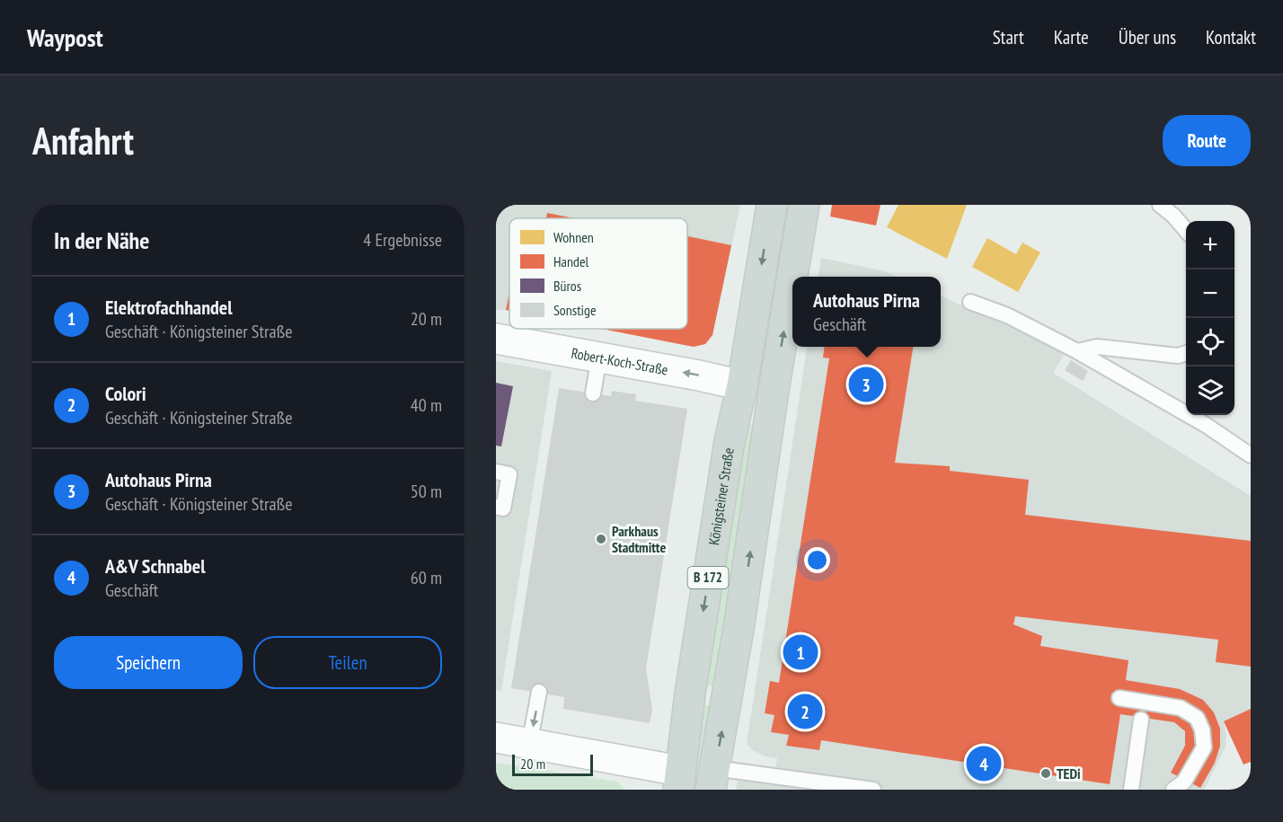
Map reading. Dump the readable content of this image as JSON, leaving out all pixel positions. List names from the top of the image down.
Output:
{
  "streets": {
    "main road": ["Königsteiner Straße", "B 172"],
    "street": ["Robert-Koch-Straße"]
  },
  "crossings": [
    ["Robert-Koch-Straße", "Königsteiner Straße"]
  ],
  "one_way": ["Robert-Koch-Straße"],
  "places": ["Parkhaus Stadtmitte", "TEDi"],
  "legend": [
    "Wohnen",
    "Handel",
    "Büros",
    "Sonstige"
  ],
  "scale_bar": "20 m",
  "page": {
    "header": "Waypost",
    "nav": [
      "Start",
      "Karte",
      "Über uns",
      "Kontakt"
    ],
    "buttons": [
      "Route",
      ["Speichern", "Teilen"]
    ],
    "title": "Anfahrt",
    "heading": ["In der Nähe", "4 Ergebnisse"],
    "map_buttons": ["+", "−"],
    "list": [
      {
        "mark": "1",
        "name": "Elektrofachhandel",
        "note": "Geschäft · Königsteiner Straße",
        "value": "20 m"
      },
      {
        "mark": "2",
        "name": "Colori",
        "note": "Geschäft · Königsteiner Straße",
        "value": "40 m"
      },
      {
        "mark": "3",
        "name": "Autohaus Pirna",
        "note": "Geschäft · Königsteiner Straße",
        "value": "50 m"
      },
      {
        "mark": "4",
        "name": "A&V Schnabel",
        "note": "Geschäft",
        "value": "60 m"
      }
    ],
    "popup": ["Autohaus Pirna", "Geschäft"],
    "pins": [
      "3",
      "1",
      "2",
      "4"
    ],
    "scale": "20 m"
  }
}
